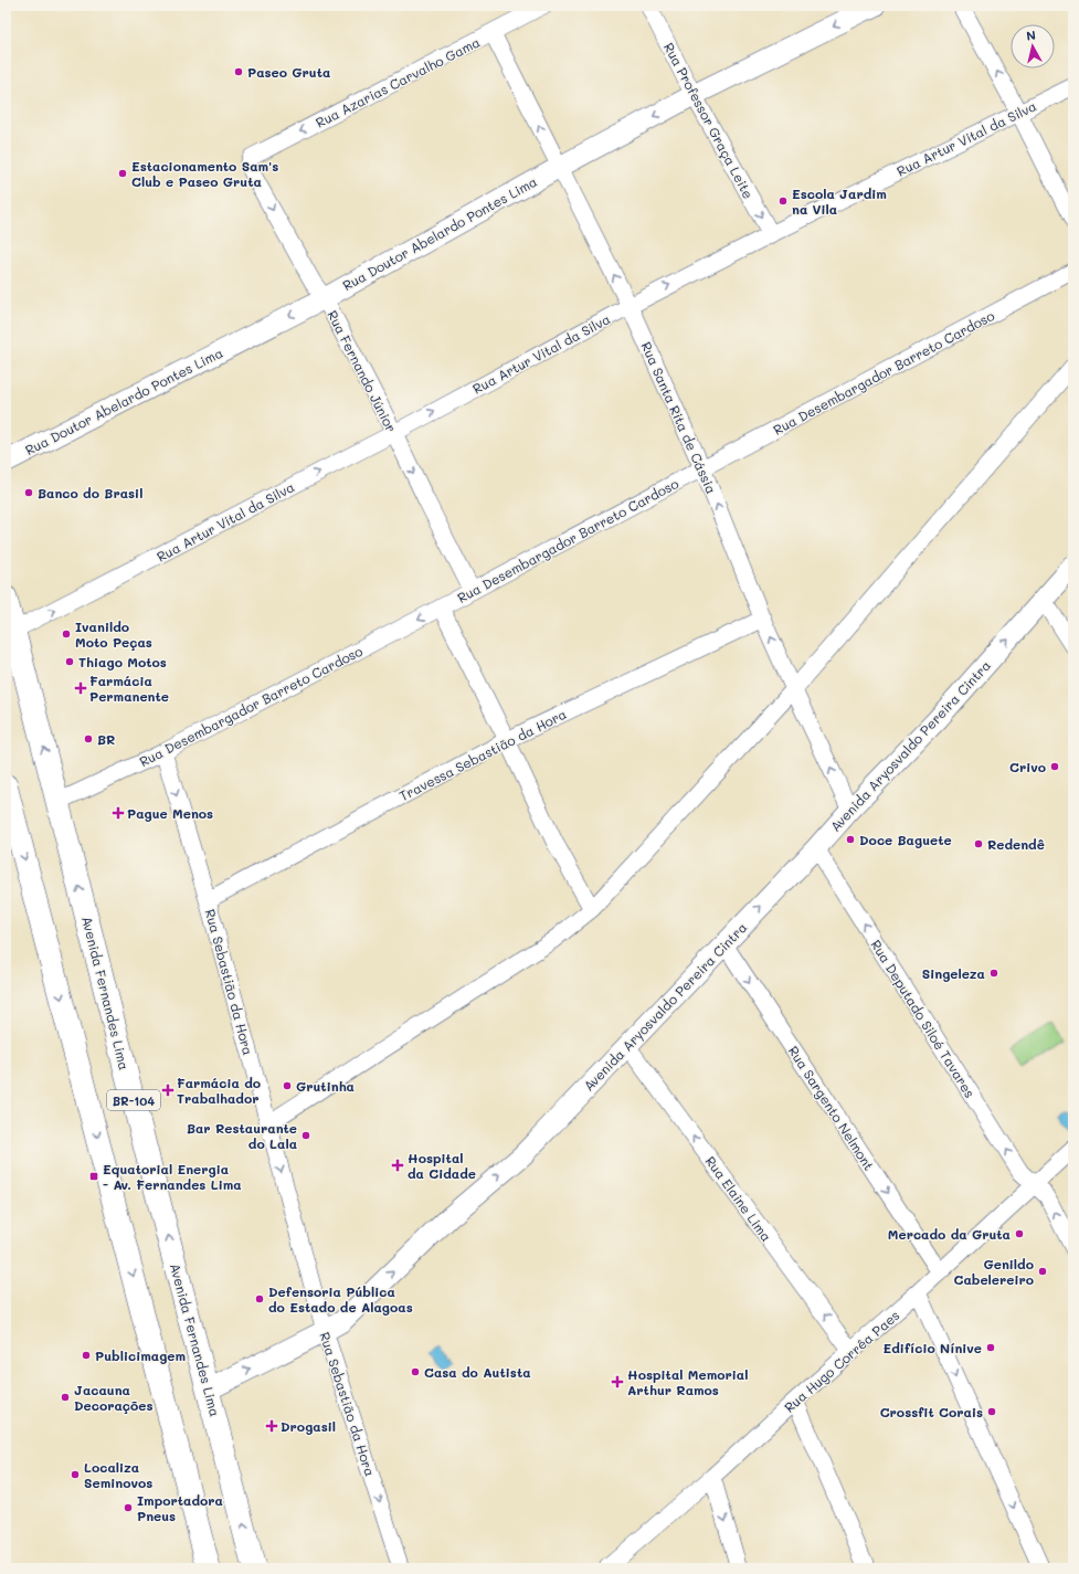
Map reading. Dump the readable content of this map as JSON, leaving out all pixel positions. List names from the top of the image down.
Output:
{
  "streets": {
    "highway": ["Avenida Fernandes Lima", "BR-104"],
    "main road": ["Rua Doutor Abelardo Pontes Lima", "Avenida Aryosvaldo Pereira Cintra"],
    "street": [
      "Rua Azarias Carvalho Gama",
      "Rua Professor Graça Leite",
      "Rua Artur Vital da Silva",
      "Rua Fernando Júnior",
      "Rua Desembargador Barreto Cardoso",
      "Rua Santa Rita de Cássia",
      "Travessa Sebastião da Hora",
      "Rua Sebastião da Hora",
      "Rua Deputado Siloé Tavares",
      "Rua Sargento Nelmont",
      "Rua Elaine Lima",
      "Rua Hugo Corrêa Paes"
    ]
  },
  "crossings": [
    ["Rua Azarias Carvalho Gama", "Rua Fernando Júnior"],
    ["Rua Azarias Carvalho Gama", "Rua Santa Rita de Cássia"],
    ["Rua Professor Graça Leite", "Rua Artur Vital da Silva"],
    ["Rua Professor Graça Leite", "Rua Doutor Abelardo Pontes Lima"],
    ["Rua Artur Vital da Silva", "Rua Fernando Júnior"],
    ["Rua Artur Vital da Silva", "Rua Santa Rita de Cássia"],
    ["Rua Artur Vital da Silva", "Avenida Fernandes Lima"],
    ["Rua Doutor Abelardo Pontes Lima", "Rua Fernando Júnior"],
    ["Rua Doutor Abelardo Pontes Lima", "Rua Santa Rita de Cássia"],
    ["Rua Fernando Júnior", "Rua Desembargador Barreto Cardoso"],
    ["Rua Desembargador Barreto Cardoso", "Rua Santa Rita de Cássia"],
    ["Rua Desembargador Barreto Cardoso", "Rua Sebastião da Hora"],
    ["Rua Desembargador Barreto Cardoso", "Avenida Fernandes Lima"],
    ["Rua Santa Rita de Cássia", "Avenida Aryosvaldo Pereira Cintra"],
    ["Rua Santa Rita de Cássia", "Travessa Sebastião da Hora"],
    ["Avenida Aryosvaldo Pereira Cintra", "Rua Sebastião da Hora"],
    ["Avenida Aryosvaldo Pereira Cintra", "Avenida Fernandes Lima"],
    ["Avenida Aryosvaldo Pereira Cintra", "Rua Deputado Siloé Tavares"],
    ["Avenida Aryosvaldo Pereira Cintra", "Rua Sargento Nelmont"],
    ["Avenida Aryosvaldo Pereira Cintra", "Rua Elaine Lima"],
    ["Travessa Sebastião da Hora", "Rua Sebastião da Hora"],
    ["Rua Deputado Siloé Tavares", "Rua Hugo Corrêa Paes"],
    ["Rua Sargento Nelmont", "Rua Hugo Corrêa Paes"],
    ["Rua Elaine Lima", "Rua Hugo Corrêa Paes"]
  ],
  "one_way": [
    "Rua Azarias Carvalho Gama",
    "Rua Professor Graça Leite",
    "Rua Artur Vital da Silva",
    "Rua Doutor Abelardo Pontes Lima",
    "Rua Fernando Júnior",
    "Rua Santa Rita de Cássia",
    "Avenida Aryosvaldo Pereira Cintra",
    "Rua Sebastião da Hora",
    "Rua Deputado Siloé Tavares",
    "Rua Sargento Nelmont",
    "Rua Elaine Lima"
  ],
  "places": {
    "other": [
      "Paseo Gruta",
      "Estacionamento Sam's Club e Paseo Gruta",
      "Escola Jardim na Vila",
      "Banco do Brasil",
      "Ivanildo Moto Peças",
      "Thiago Motos",
      "BR",
      "Crivo",
      "Doce Baguete",
      "Redendê",
      "Singeleza",
      "Grutinha",
      "Bar Restaurante do Lala",
      "Mercado da Gruta",
      "Genildo Cabelereiro",
      "Defensoria Pública do Estado de Alagoas",
      "Edifício Nínive",
      "Publicimagem",
      "Casa do Autista",
      "Jacauna Decorações",
      "Crossfit Corais",
      "Localiza Seminovos",
      "Importadora Pneus"
    ],
    "health": [
      "Farmácia Permanente",
      "Pague Menos",
      "Farmácia do Trabalhador",
      "Hospital da Cidade",
      "Hospital Memorial Arthur Ramos",
      "Drogasil"
    ],
    "transit": ["Equatorial Energia - Av. Fernandes Lima"]
  },
  "north": "top"
}
